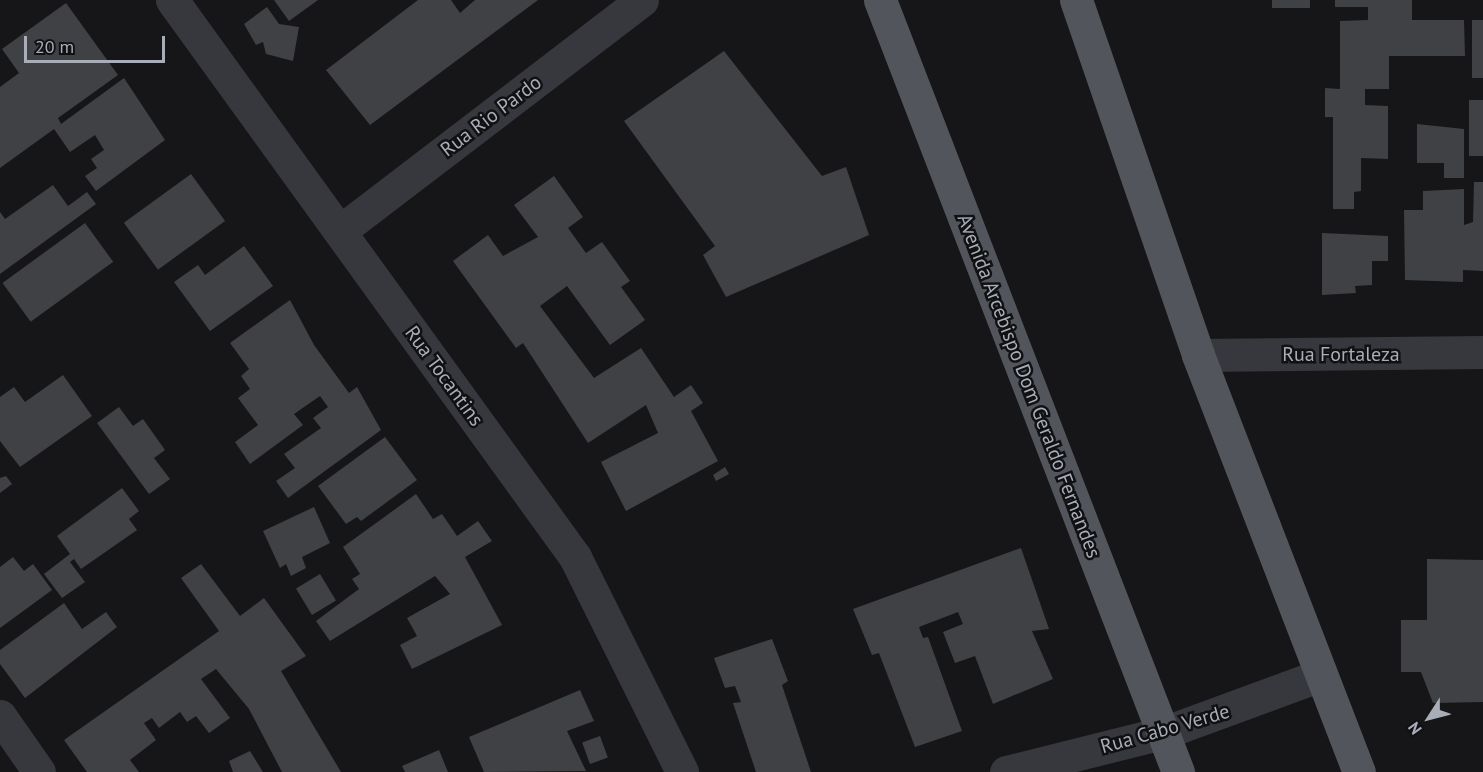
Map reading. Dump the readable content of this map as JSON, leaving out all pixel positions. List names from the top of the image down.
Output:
{
  "streets": {
    "main road": ["Avenida Arcebispo Dom Geraldo Fernandes"],
    "street": [
      "Rua Rio Pardo",
      "Rua Fortaleza",
      "Rua Tocantins",
      "Rua Cabo Verde"
    ]
  },
  "crossings": [
    ["Rua Rio Pardo", "Rua Tocantins"],
    ["Avenida Arcebispo Dom Geraldo Fernandes", "Rua Cabo Verde"]
  ],
  "scale_bar": "20 m",
  "north": "bottom left"
}
